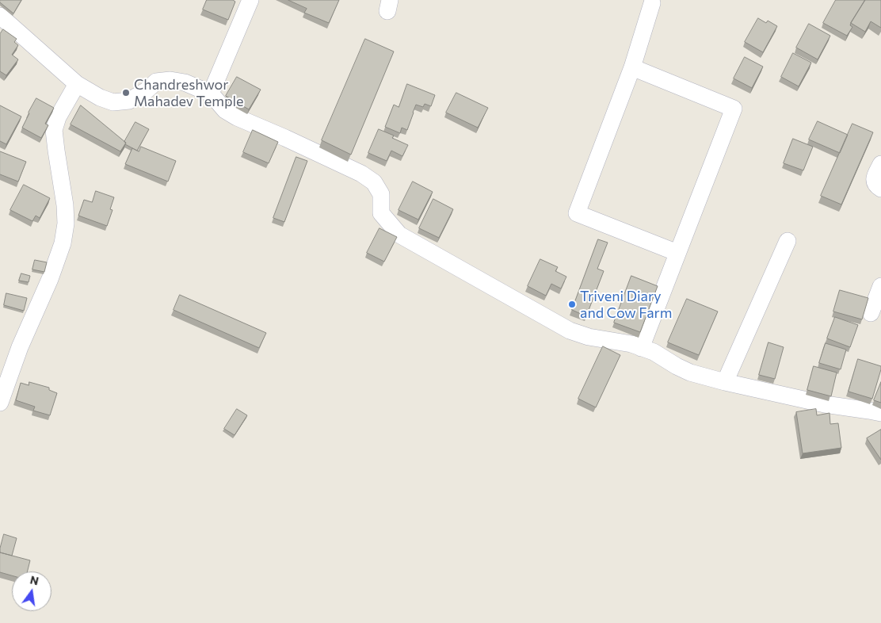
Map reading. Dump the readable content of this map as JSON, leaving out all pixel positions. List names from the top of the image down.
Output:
{
  "places": ["Chandreshwor Mahadev Temple", "Triveni Diary and Cow Farm"],
  "north": "top"
}
